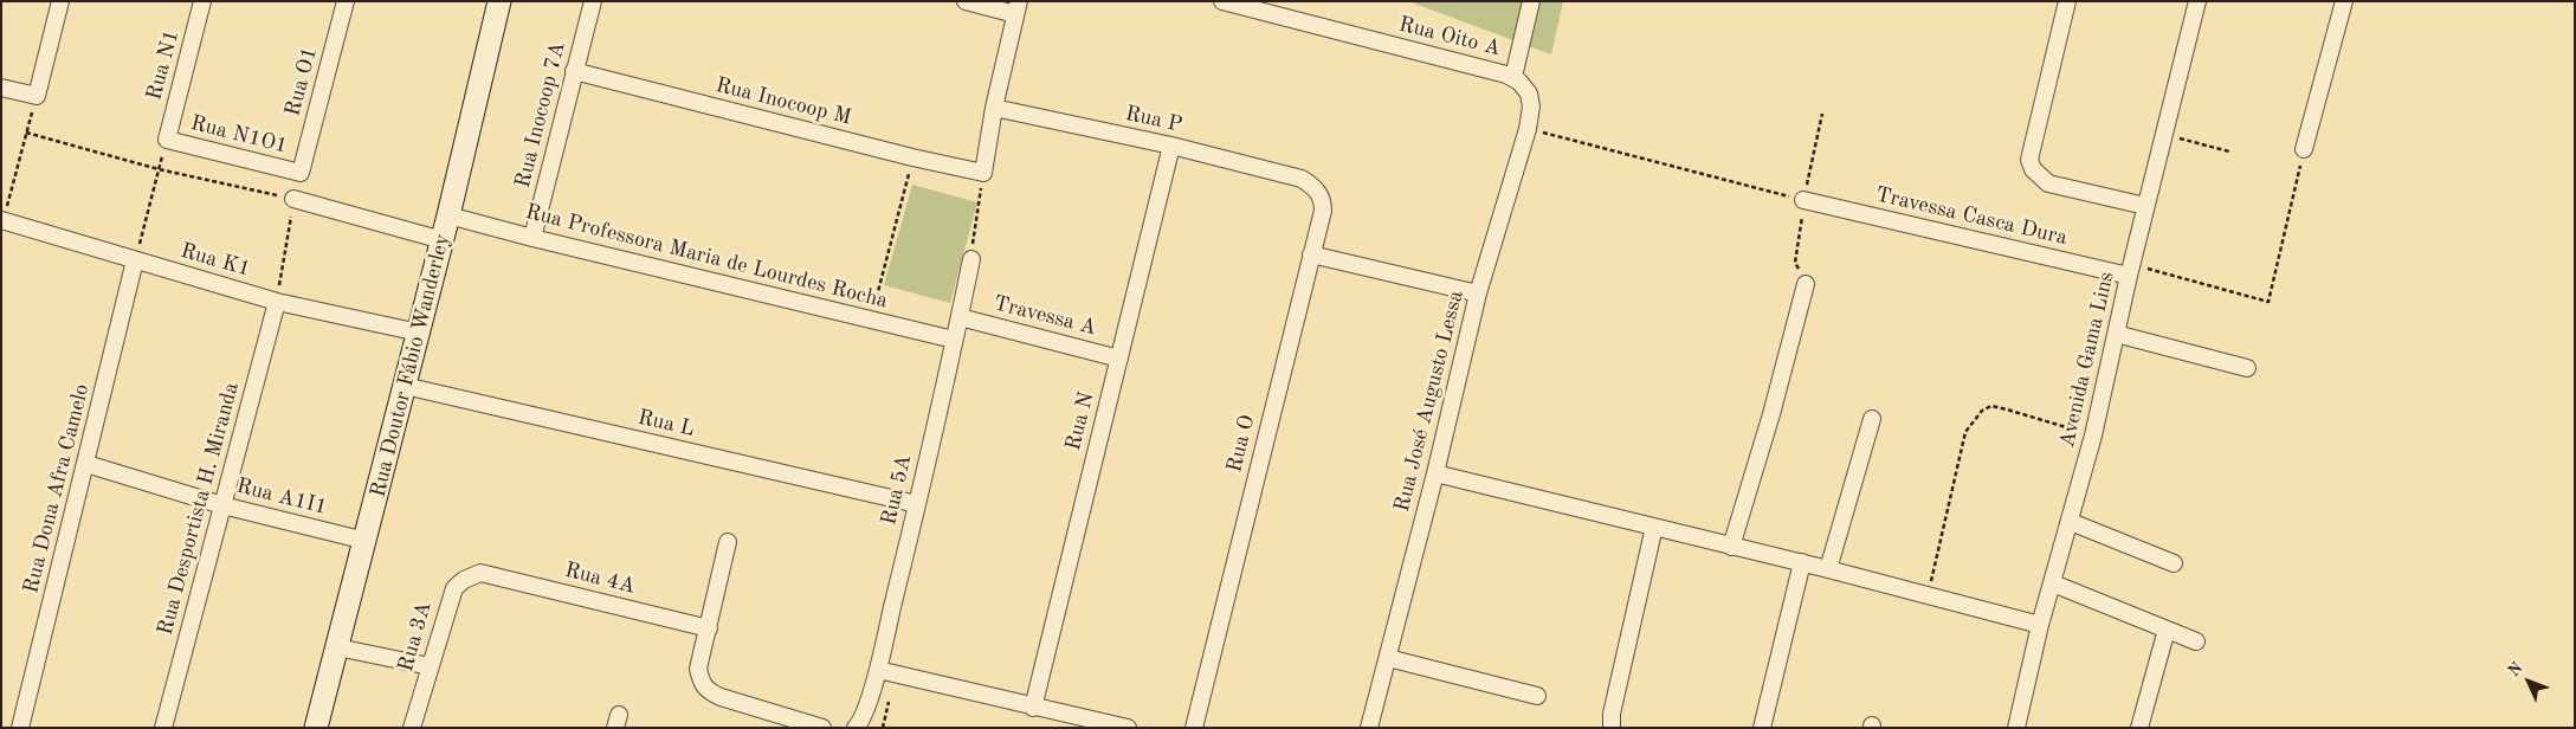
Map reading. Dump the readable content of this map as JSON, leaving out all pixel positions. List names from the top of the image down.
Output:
{
  "streets": {
    "street": [
      "Rua Oito A",
      "Rua N1",
      "Rua O1",
      "Rua Inocoop M",
      "Rua Inocoop 7A",
      "Rua P",
      "Rua N1O1",
      "Travessa Casca Dura",
      "Rua Professora Maria de Lourdes Rocha",
      "Rua K1",
      "Travessa A",
      "Avenida Gama Lins",
      "Rua Doutor Fábio Wanderley",
      "Rua José Augusto Lessa",
      "Rua N",
      "Rua L",
      "Rua O",
      "Rua Dona Afra Camelo",
      "Rua 5A",
      "Rua A1I1",
      "Rua Desportista H. Miranda",
      "Rua 4A",
      "Rua 3A"
    ]
  },
  "crossings": [
    ["Rua Oito A", "Rua José Augusto Lessa"],
    ["Rua N1", "Rua N1O1"],
    ["Rua O1", "Rua N1O1"],
    ["Rua Inocoop M", "Rua Inocoop 7A"],
    ["Rua Inocoop 7A", "Rua Professora Maria de Lourdes Rocha"],
    ["Rua P", "Rua N"],
    ["Rua P", "Rua O"],
    ["Travessa Casca Dura", "Avenida Gama Lins"],
    ["Rua Professora Maria de Lourdes Rocha", "Rua Doutor Fábio Wanderley"],
    ["Rua Professora Maria de Lourdes Rocha", "Rua 5A"],
    ["Rua K1", "Rua Doutor Fábio Wanderley"],
    ["Rua K1", "Rua Dona Afra Camelo"],
    ["Rua K1", "Rua Desportista H. Miranda"],
    ["Travessa A", "Rua N"],
    ["Travessa A", "Rua 5A"],
    ["Rua Doutor Fábio Wanderley", "Rua L"],
    ["Rua Doutor Fábio Wanderley", "Rua A1I1"],
    ["Rua L", "Rua 5A"],
    ["Rua Dona Afra Camelo", "Rua A1I1"],
    ["Rua A1I1", "Rua Desportista H. Miranda"],
    ["Rua 4A", "Rua 3A"]
  ],
  "north": "top left"
}
